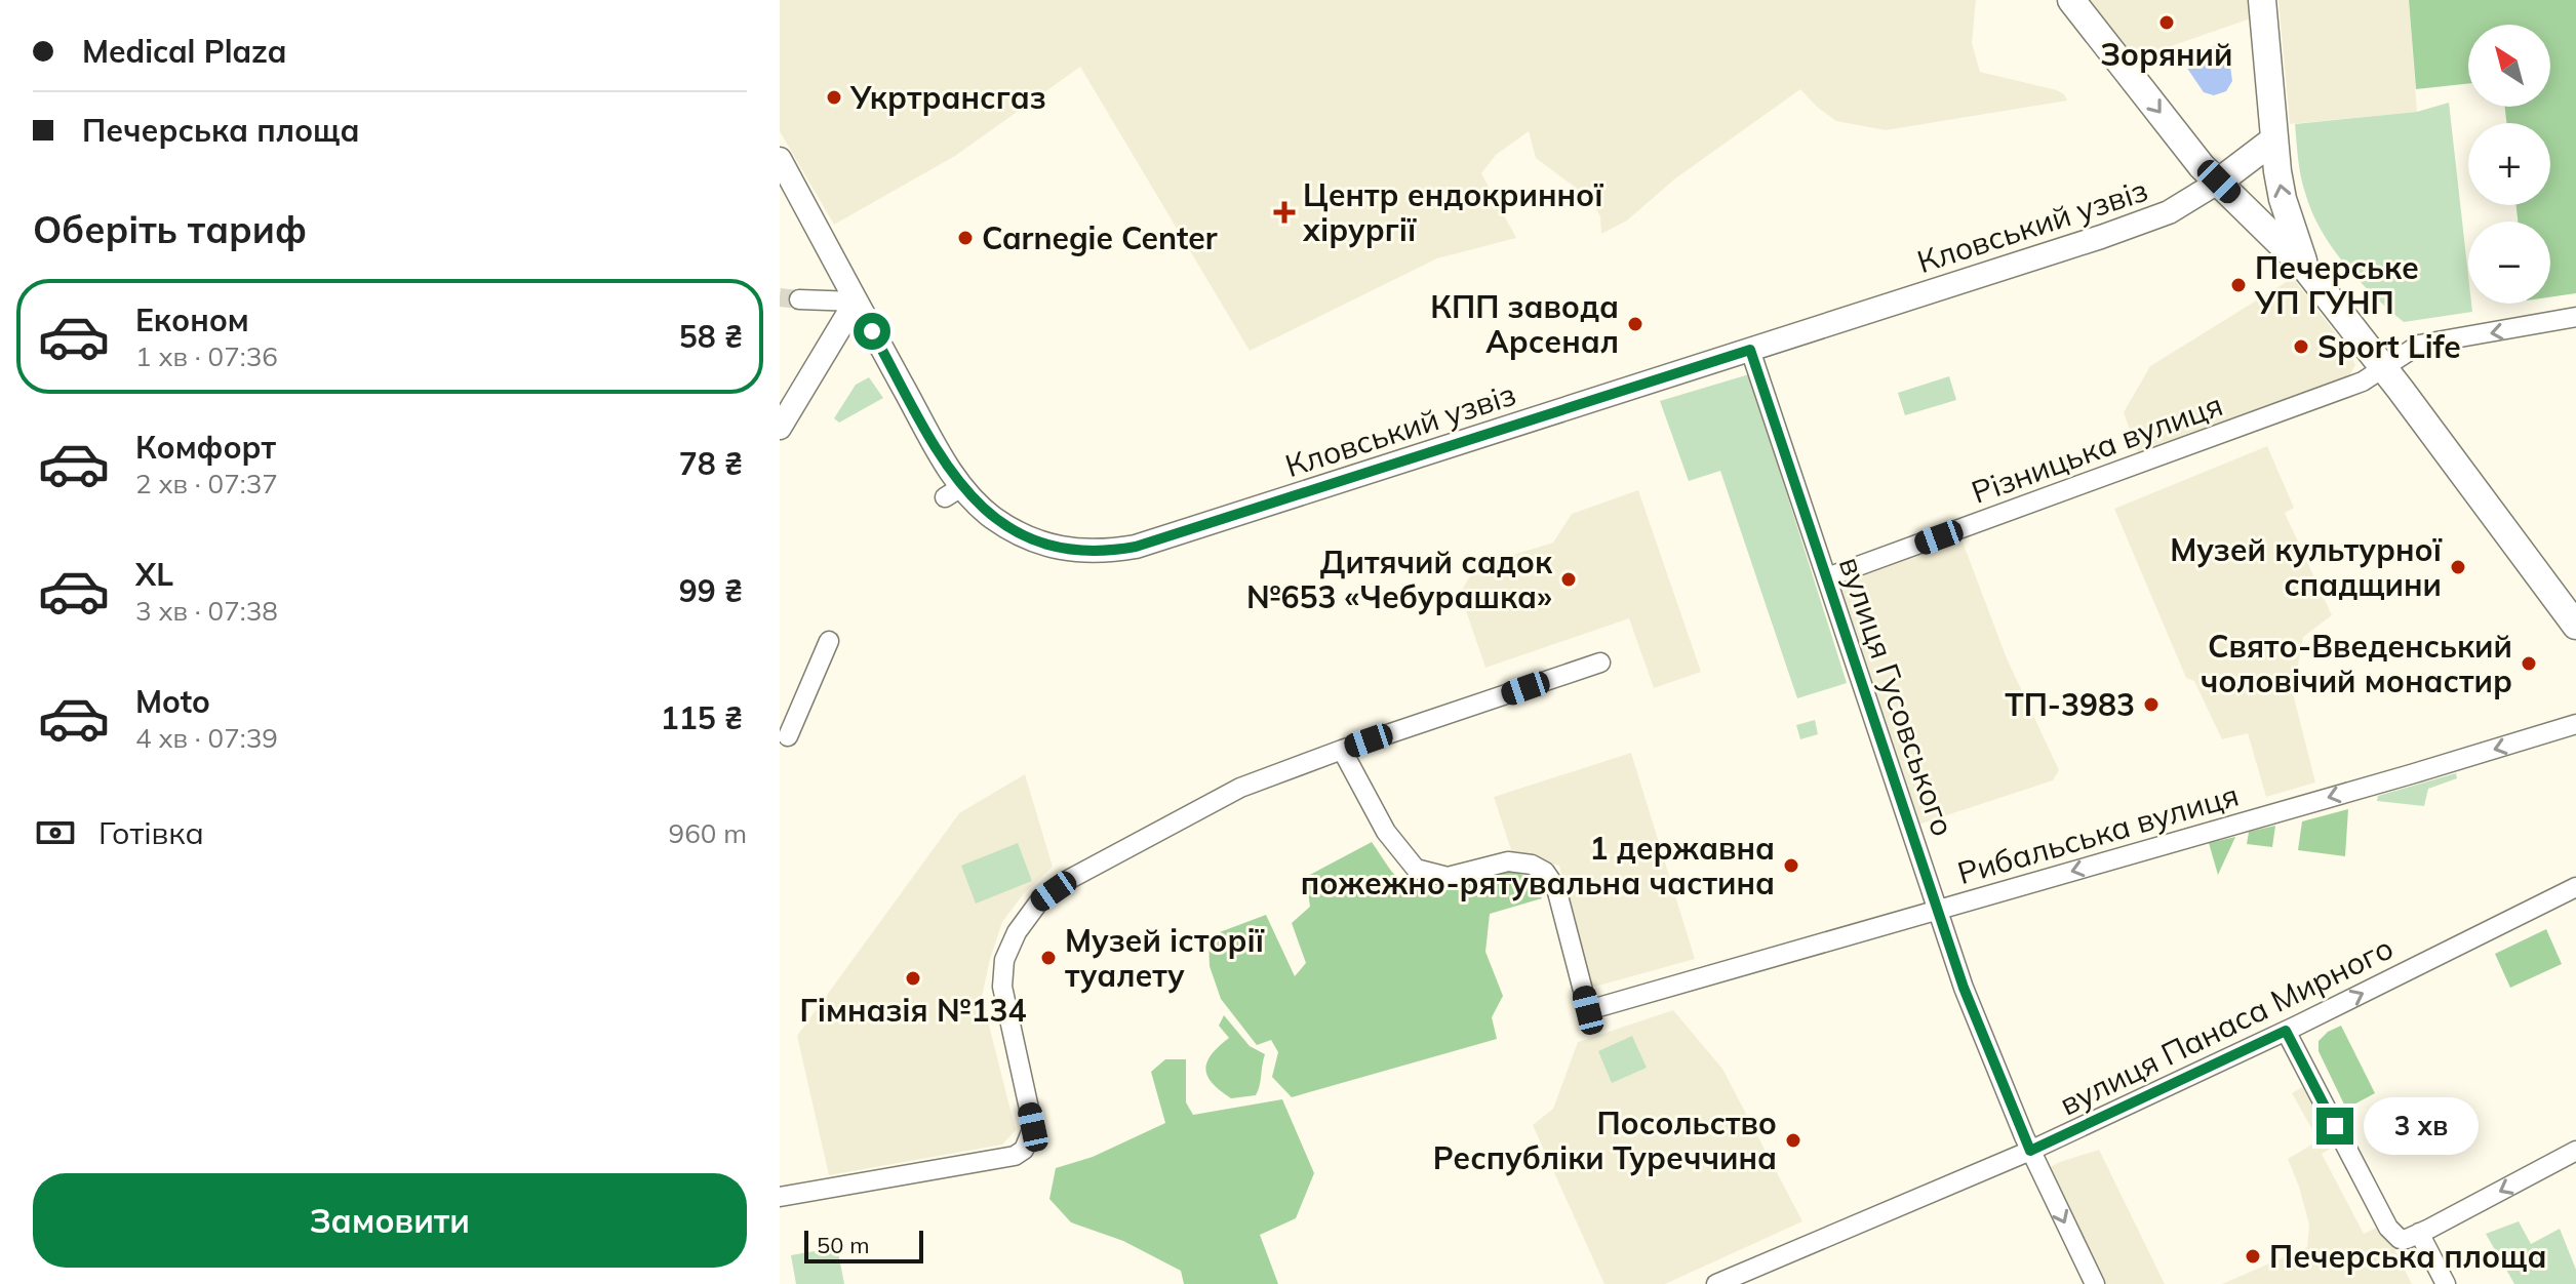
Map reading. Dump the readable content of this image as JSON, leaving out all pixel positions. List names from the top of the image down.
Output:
{
  "streets": {
    "street": [
      "Кловський узвіз",
      "Різницька вулиця",
      "вулиця Гусовського",
      "Рибальська вулиця",
      "вулиця Панаса Мирного"
    ]
  },
  "crossings": [
    ["Кловський узвіз", "вулиця Гусовського"],
    ["Різницька вулиця", "вулиця Гусовського"],
    ["вулиця Гусовського", "Рибальська вулиця"],
    ["вулиця Гусовського", "вулиця Панаса Мирного"]
  ],
  "one_way": ["Рибальська вулиця"],
  "places": {
    "other": [
      "Зоряний",
      "Укртрансгаз",
      "Carnegie Center",
      "Печерське УП ГУНП",
      "КПП завода Арсенал",
      "Sport Life",
      "Музей культурної спадщини",
      "Дитячий садок №653 «Чебурашка»",
      "Свято-Введенський чоловічий монастир",
      "ТП-3983",
      "1 державна пожежно-рятувальна частина",
      "Музей історії туалету",
      "Гімназія №134",
      "Посольство Республіки Туреччина",
      "Печерська площа"
    ],
    "health": ["Центр ендокринної хірургії"]
  },
  "scale_bar": "50 m",
  "north": "top left",
  "page": {
    "banner": ["Medical Plaza", "Печерська площа"],
    "map_buttons": ["+", "−"],
    "heading": "Оберіть тариф",
    "list": [
      {
        "name": "Економ",
        "note": "1 хв · 07:36",
        "value": "58 ₴"
      },
      {
        "name": "Комфорт",
        "note": "2 хв · 07:37",
        "value": "78 ₴"
      },
      {
        "name": "XL",
        "note": "3 хв · 07:38",
        "value": "99 ₴"
      },
      {
        "name": "Moto",
        "note": "4 хв · 07:39",
        "value": "115 ₴"
      }
    ],
    "pay": ["Готівка", "960 m"],
    "bubble": "3 хв",
    "buttons": "Замовити",
    "scale": "50 m"
  }
}
